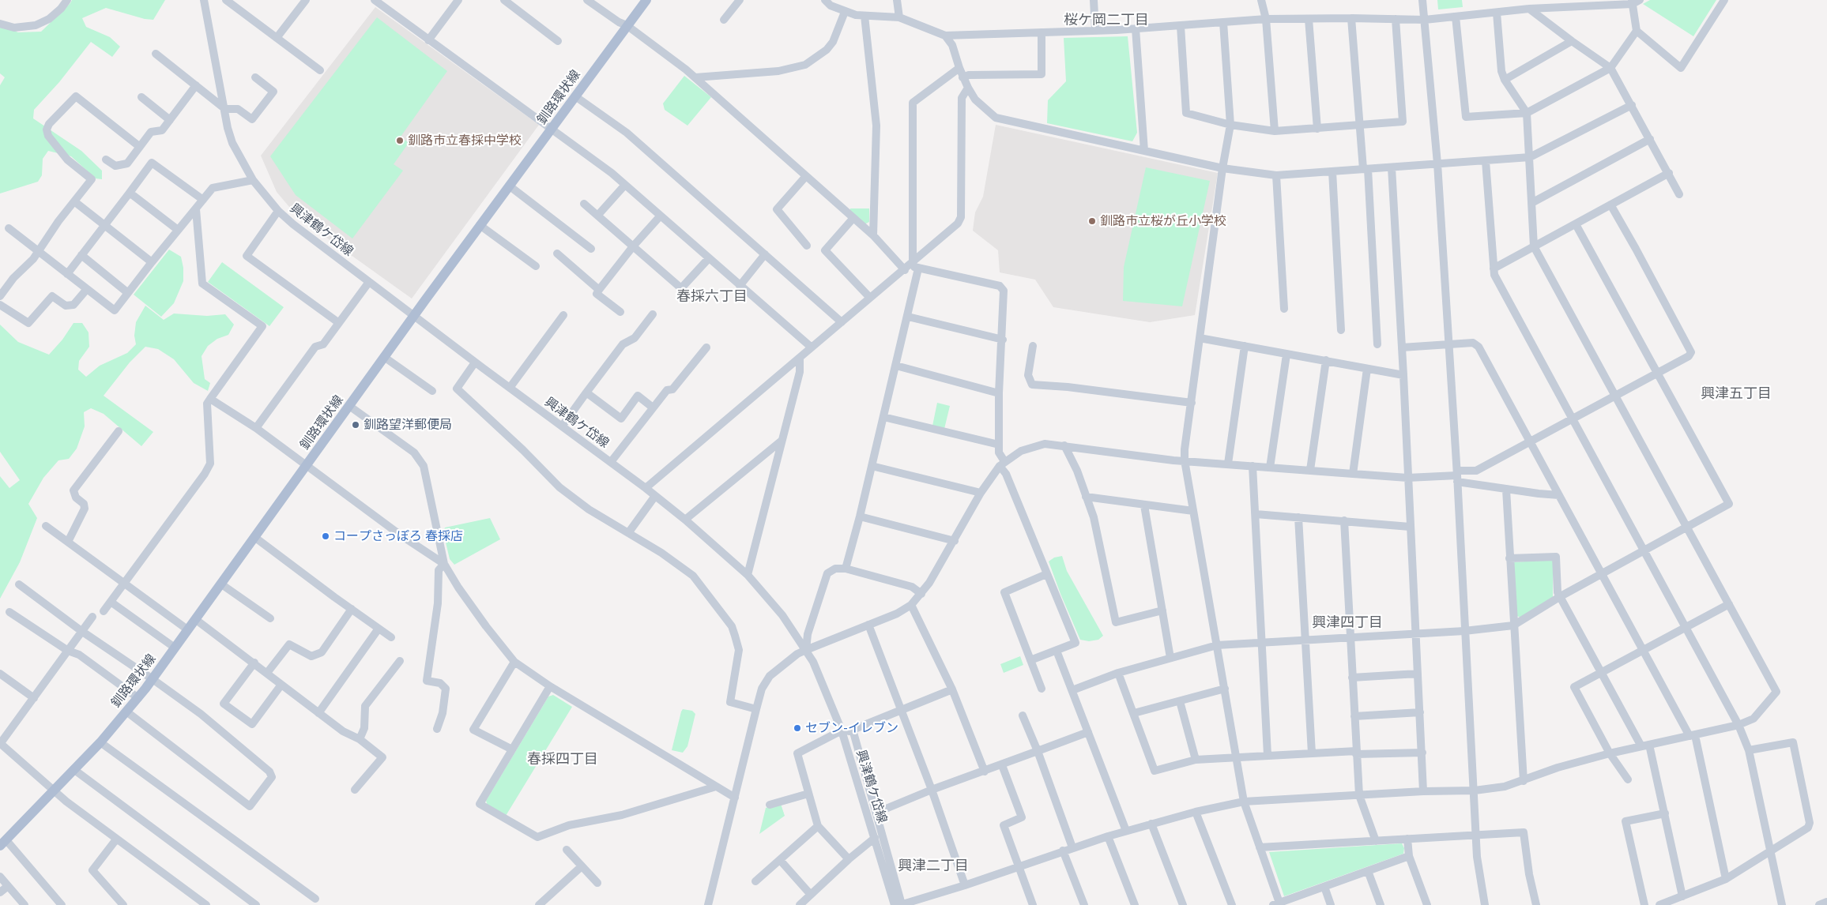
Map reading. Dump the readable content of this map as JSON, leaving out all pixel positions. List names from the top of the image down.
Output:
{
  "streets": {
    "main road": ["釧路環状線"],
    "street": ["興津鶴ケ岱線"]
  },
  "crossings": [
    ["釧路環状線", "興津鶴ケ岱線"]
  ],
  "districts": [
    "桜ケ岡二丁目",
    "春採六丁目",
    "興津五丁目",
    "興津四丁目",
    "春採四丁目",
    "興津二丁目"
  ],
  "places": [
    "釧路市立春採中学校",
    "釧路市立桜が丘小学校",
    "釧路望洋郵便局",
    "コープさっぽろ 春採店",
    "セブン-イレブン"
  ]
}
